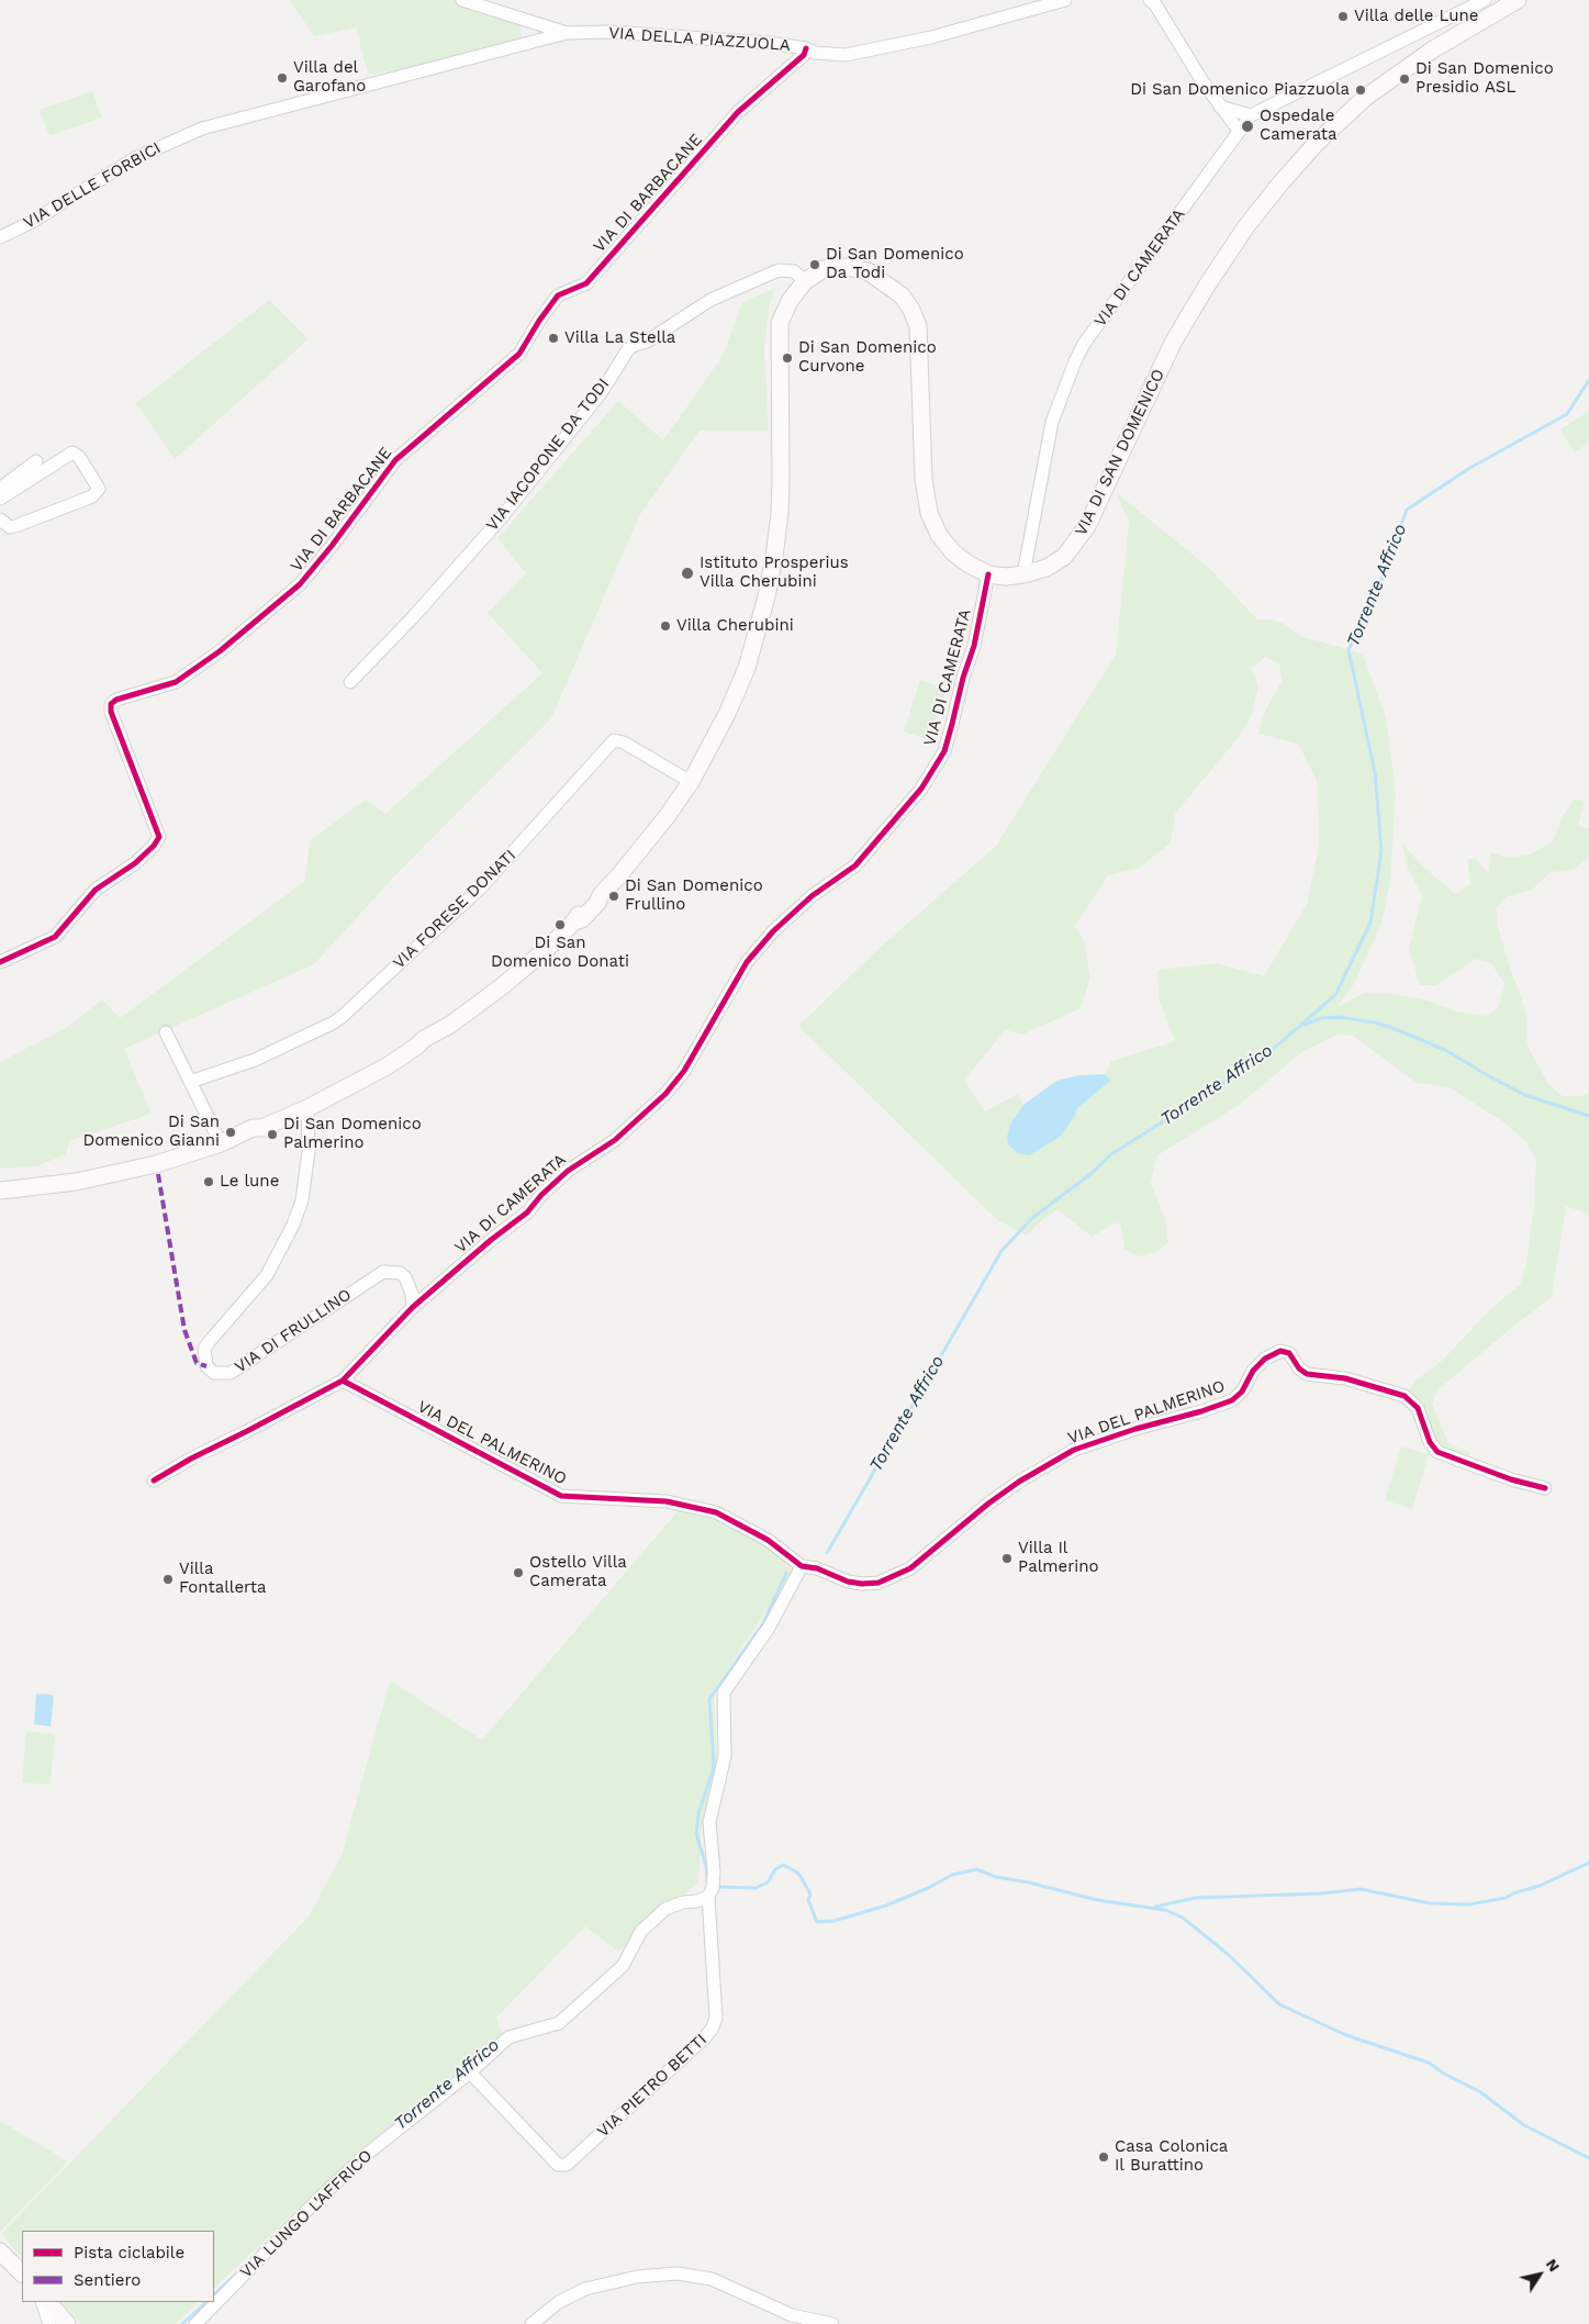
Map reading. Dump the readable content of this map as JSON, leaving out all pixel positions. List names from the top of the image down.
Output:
{
  "streets": {
    "main road": ["VIA DI SAN DOMENICO"],
    "street": [
      "VIA DELLA PIAZZUOLA",
      "VIA DELLE FORBICI",
      "VIA DI BARBACANE",
      "VIA DI CAMERATA",
      "VIA IACOPONE DA TODI",
      "VIA FORESE DONATI",
      "VIA DI FRULLINO",
      "VIA DEL PALMERINO",
      "VIA PIETRO BETTI",
      "VIA LUNGO L'AFFRICO"
    ]
  },
  "crossings": [
    ["VIA DELLA PIAZZUOLA", "VIA DELLE FORBICI"],
    ["VIA DELLA PIAZZUOLA", "VIA DI BARBACANE"],
    ["VIA DI CAMERATA", "VIA DI SAN DOMENICO"],
    ["VIA DI CAMERATA", "VIA DI FRULLINO"],
    ["VIA DI CAMERATA", "VIA DEL PALMERINO"],
    ["VIA DI SAN DOMENICO", "VIA IACOPONE DA TODI"],
    ["VIA DI SAN DOMENICO", "VIA FORESE DONATI"],
    ["VIA DI SAN DOMENICO", "VIA DI FRULLINO"],
    ["VIA PIETRO BETTI", "VIA LUNGO L'AFFRICO"]
  ],
  "water": ["Torrente Affrico"],
  "places": [
    "Villa delle Lune",
    "Villa del Garofano",
    "Di San Domenico Presidio ASL",
    "Di San Domenico Piazzuola",
    "Ospedale Camerata",
    "Di San Domenico Da Todi",
    "Villa La Stella",
    "Di San Domenico Curvone",
    "Istituto Prosperius Villa Cherubini",
    "Villa Cherubini",
    "Di San Domenico Frullino",
    "Di San Domenico Donati",
    "Di San Domenico Gianni",
    "Di San Domenico Palmerino",
    "Le lune",
    "Villa Il Palmerino",
    "Ostello Villa Camerata",
    "Villa Fontallerta",
    "Casa Colonica Il Burattino"
  ],
  "legend": ["Pista ciclabile", "Sentiero"],
  "north": "top right"
}
